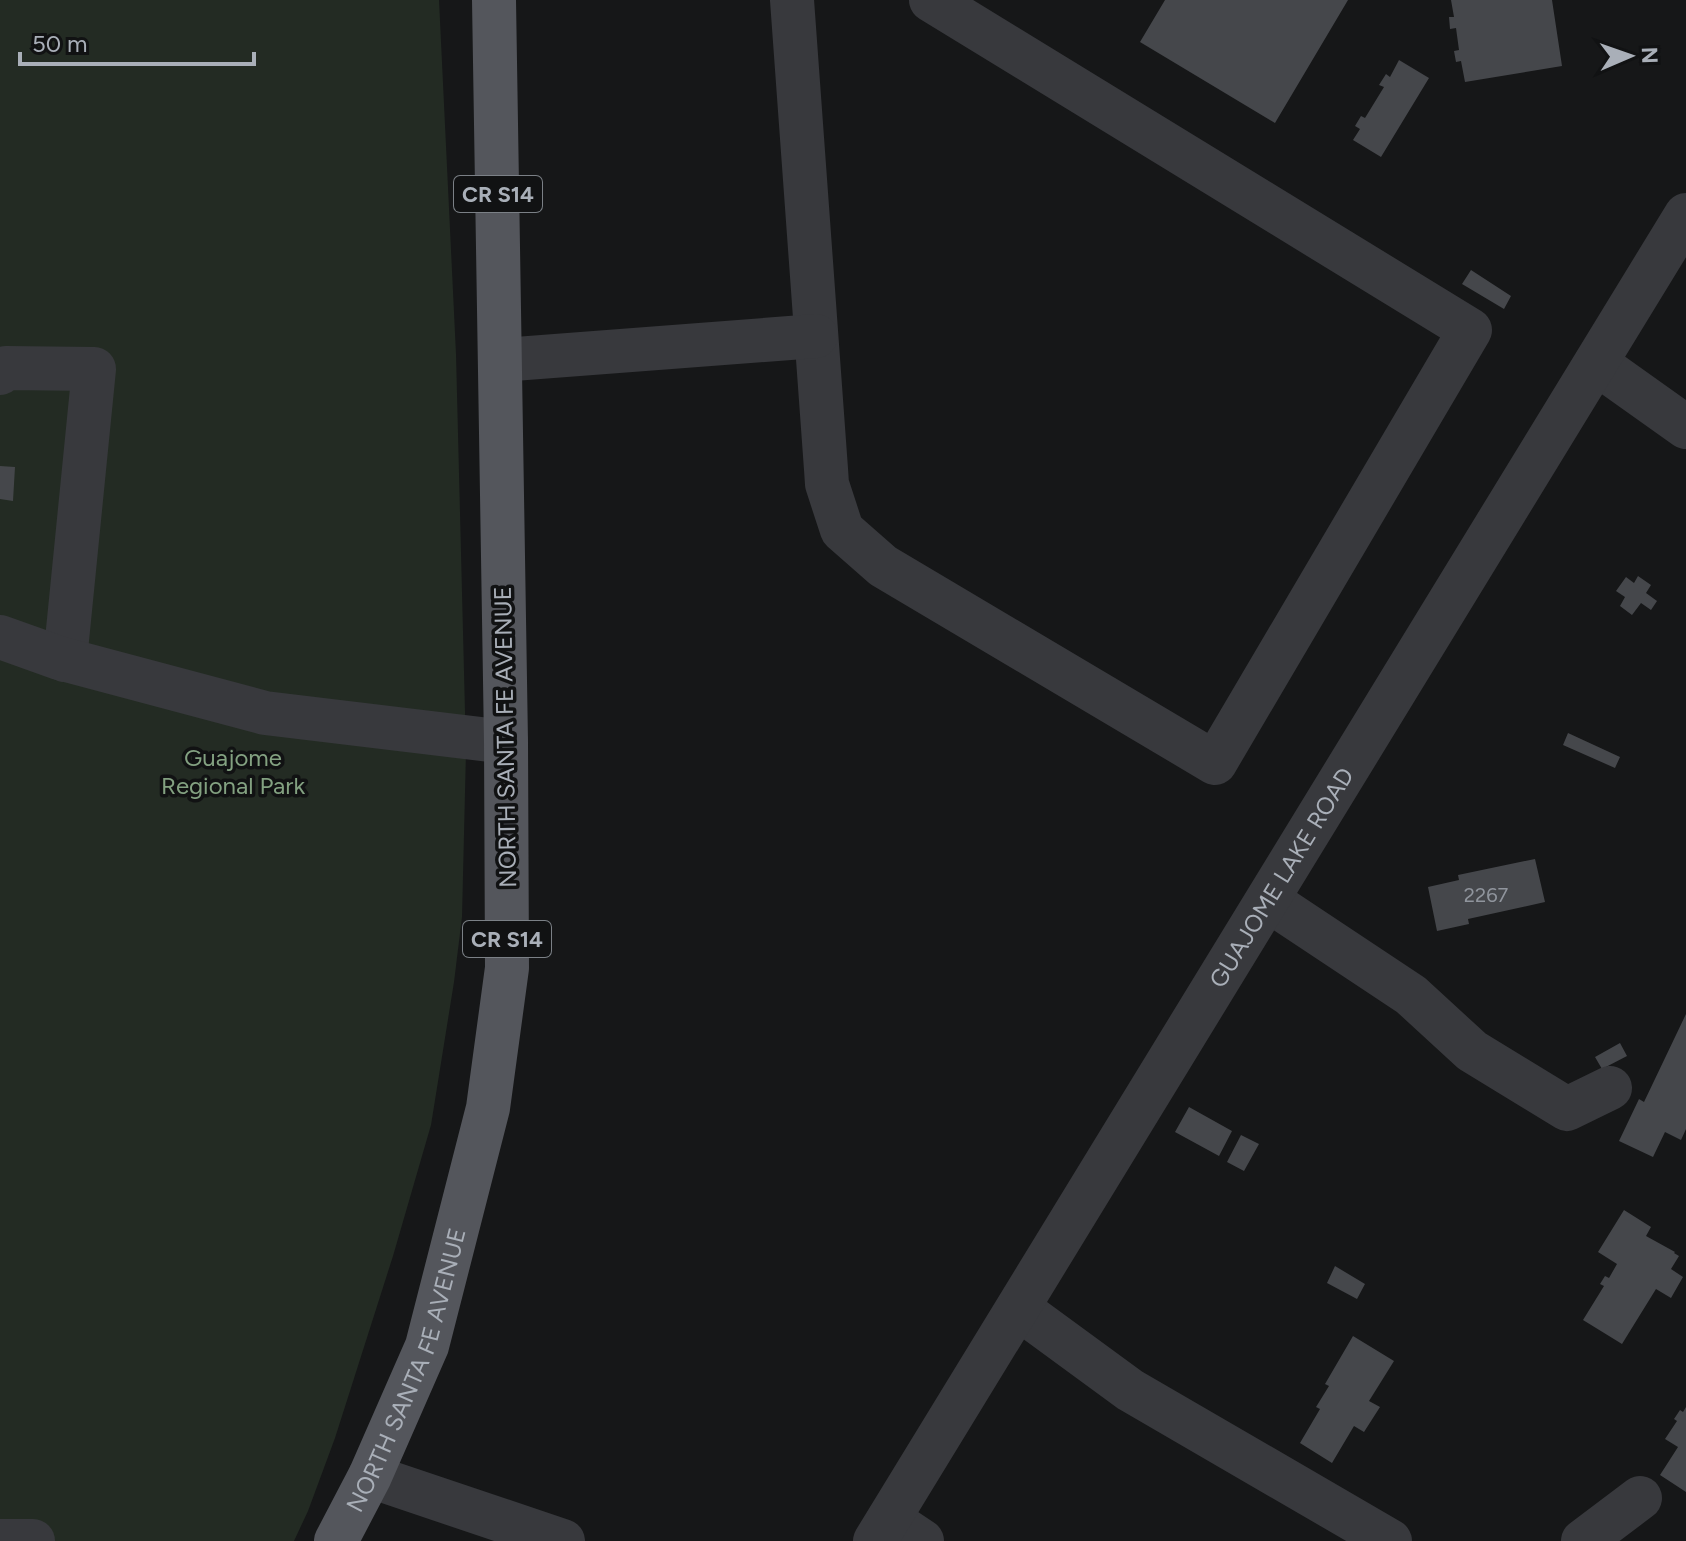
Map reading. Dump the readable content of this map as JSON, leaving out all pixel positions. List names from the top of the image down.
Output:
{
  "streets": {
    "main road": ["CR S14", "NORTH SANTA FE AVENUE"],
    "street": ["GUAJOME LAKE ROAD"]
  },
  "parks": ["Guajome Regional Park"],
  "house_numbers": ["2267"],
  "scale_bar": "50 m",
  "north": "right"
}
